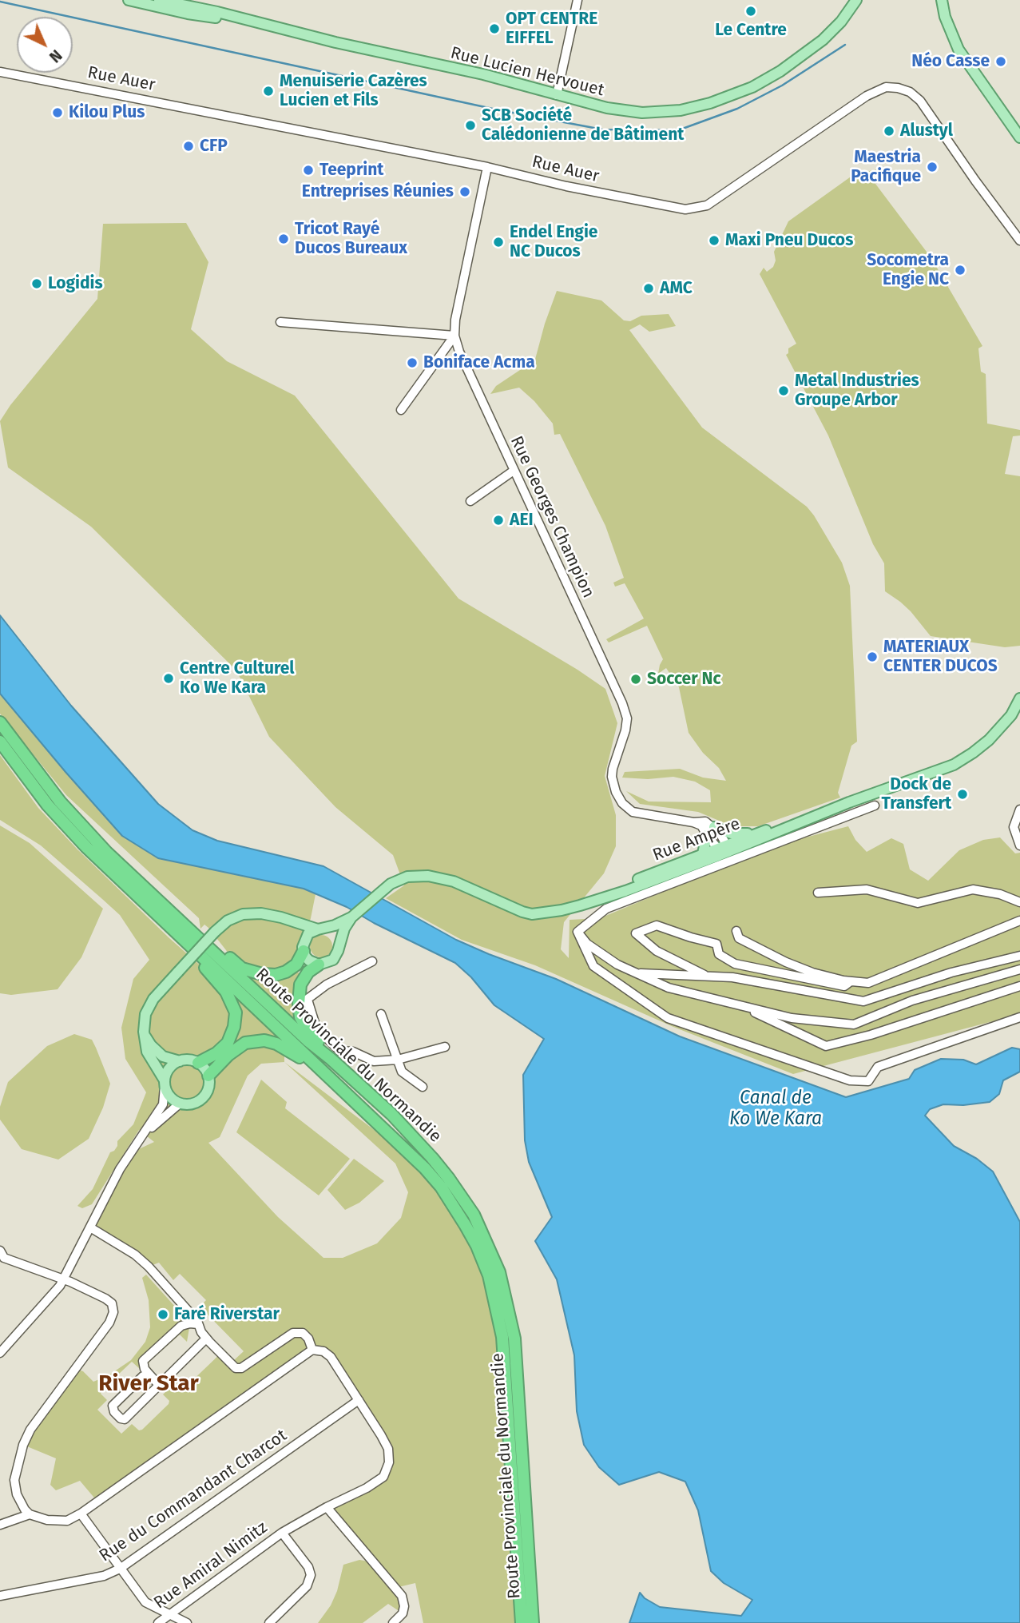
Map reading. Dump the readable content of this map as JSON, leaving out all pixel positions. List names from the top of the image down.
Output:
{
  "streets": {
    "highway": ["Route Provinciale du Normandie"],
    "main road": ["Rue Lucien Hervouet", "Rue Ampère"],
    "street": [
      "Rue Auer",
      "Rue Georges Champion",
      "Rue du Commandant Charcot",
      "Rue Amiral Nimitz"
    ]
  },
  "crossings": [
    ["Rue Auer", "Rue Georges Champion"],
    ["Rue du Commandant Charcot", "Rue Amiral Nimitz"]
  ],
  "districts": ["River Star"],
  "water": ["Canal de Ko We Kara"],
  "places": [
    "Le Centre",
    "OPT CENTRE EIFFEL",
    "Néo Casse",
    "Menuiserie Cazères Lucien et Fils",
    "Kilou Plus",
    "SCB Société Calédonienne de Bâtiment",
    "Alustyl",
    "CFP",
    "Maestria Pacifique",
    "Teeprint",
    "Entreprises Réunies",
    "Tricot Rayé Ducos Bureaux",
    "Maxi Pneu Ducos",
    "Endel Engie NC Ducos",
    "Socometra Engie NC",
    "Logidis",
    "AMC",
    "Boniface Acma",
    "Metal Industries Groupe Arbor",
    "AEI",
    "MATERIAUX CENTER DUCOS",
    "Centre Culturel Ko We Kara",
    "Soccer Nc",
    "Dock de Transfert",
    "Faré Riverstar"
  ],
  "north": "bottom right"
}
